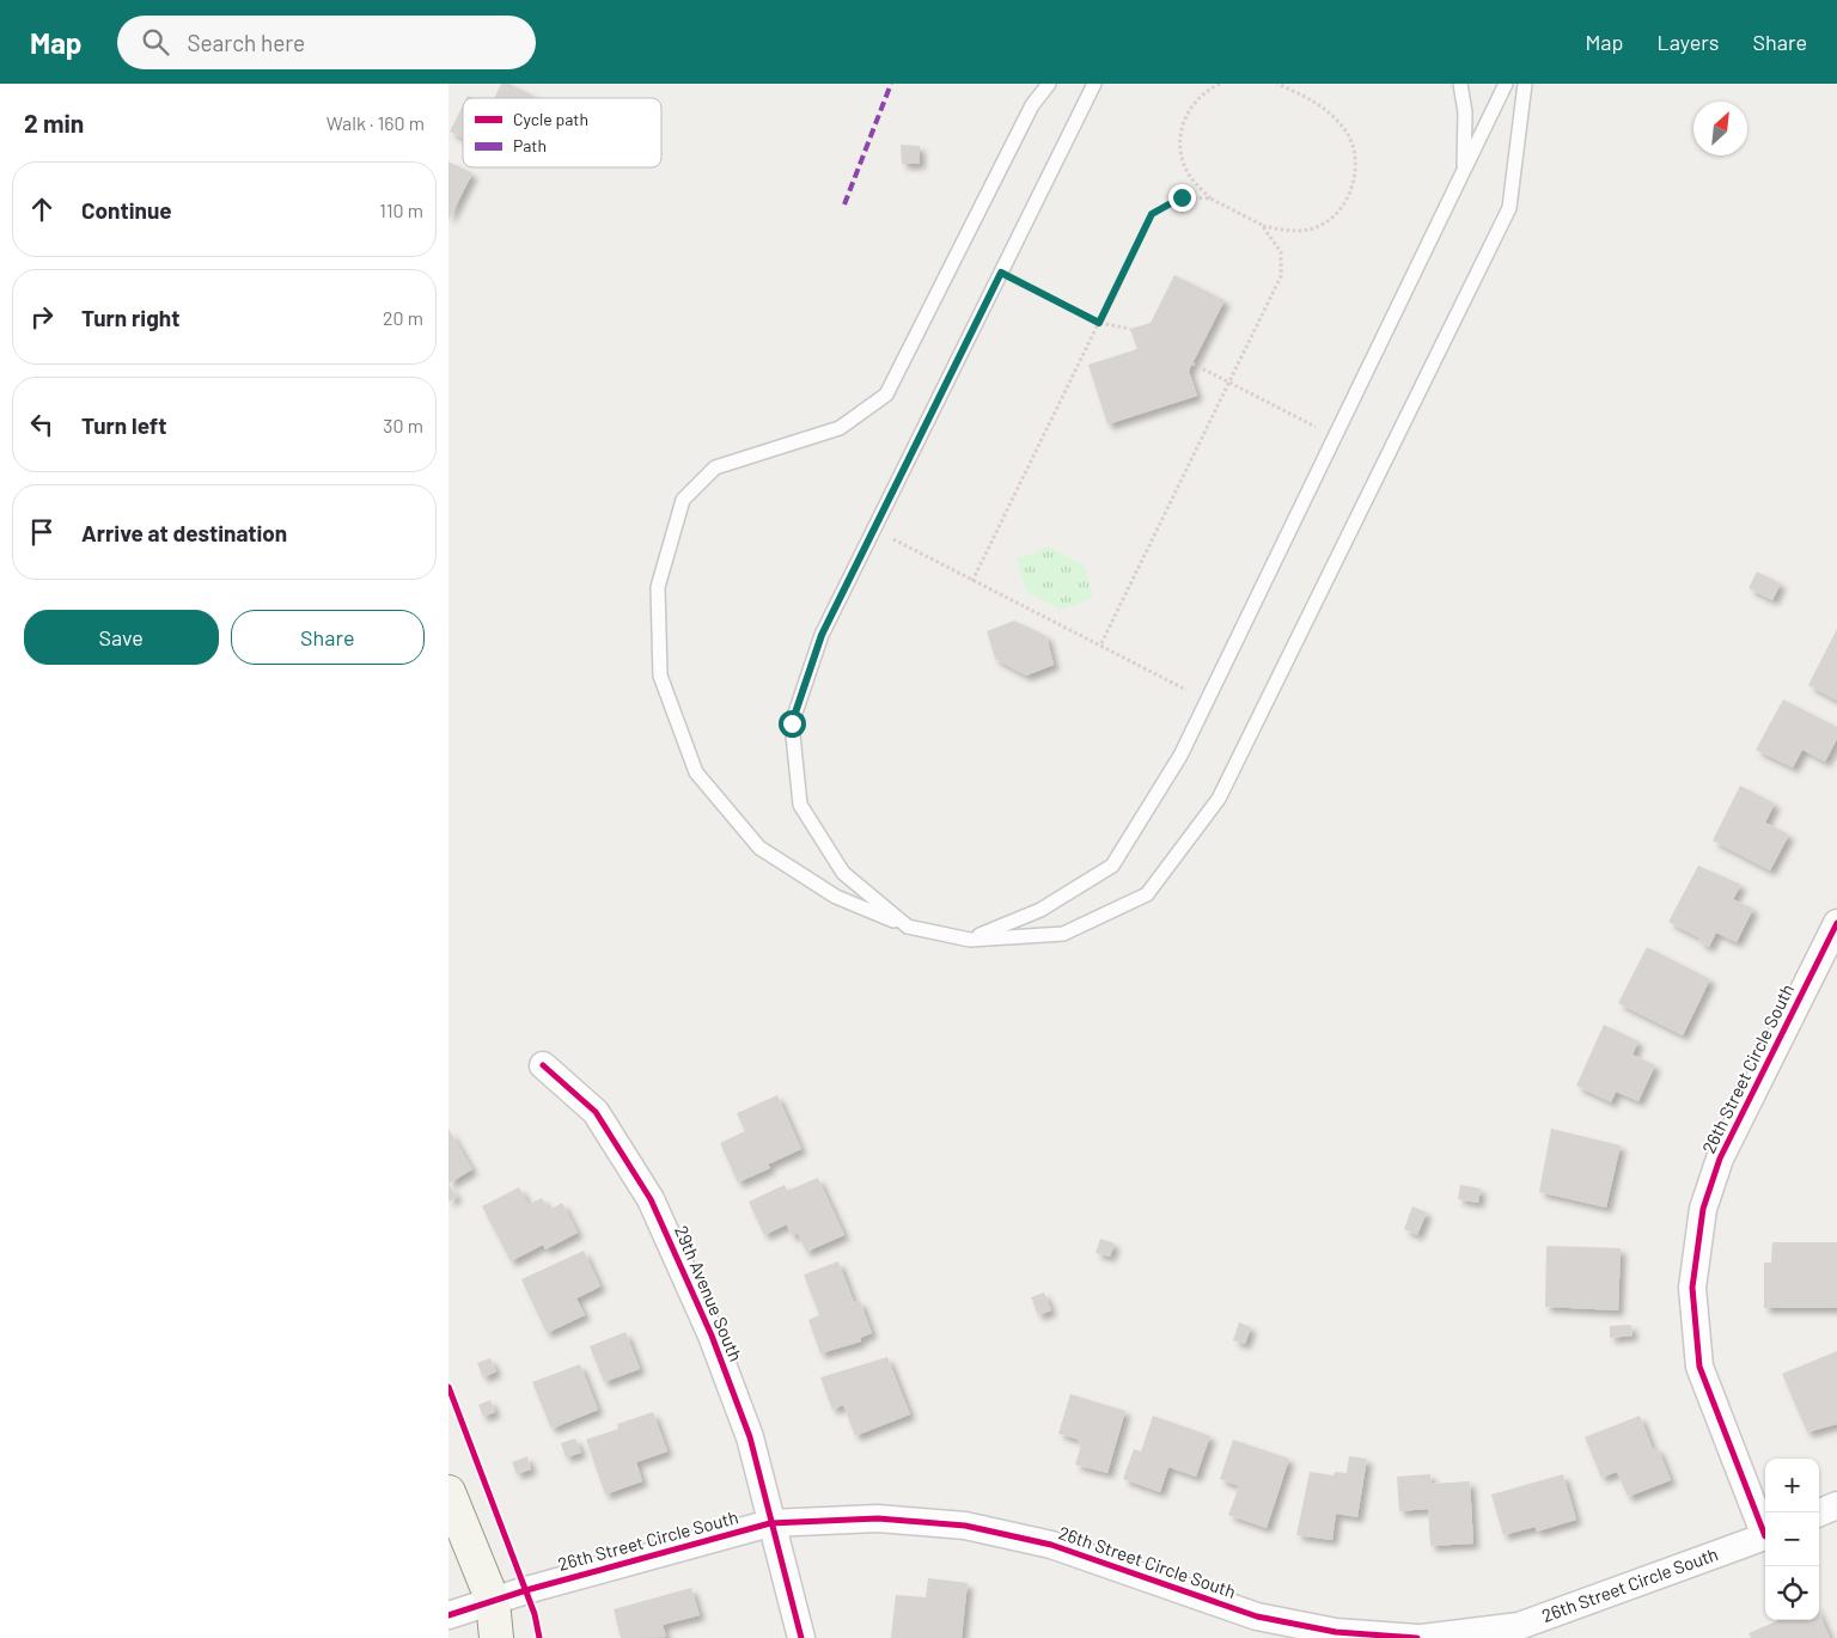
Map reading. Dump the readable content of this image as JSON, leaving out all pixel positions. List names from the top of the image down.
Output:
{
  "streets": {
    "street": ["26th Street Circle South", "29th Avenue South"]
  },
  "crossings": [
    ["26th Street Circle South", "29th Avenue South"]
  ],
  "legend": ["Cycle path", "Path"],
  "north": "top right",
  "page": {
    "header": "Map",
    "search": "Search here",
    "nav": ["Map", "Layers", "Share"],
    "heading": ["2 min", "Walk · 160 m"],
    "list": [
      ["Continue", "110 m"],
      ["Turn right", "20 m"],
      ["Turn left", "30 m"],
      "Arrive at destination"
    ],
    "buttons": ["Save", "Share"],
    "map_buttons": ["+", "−"]
  }
}
